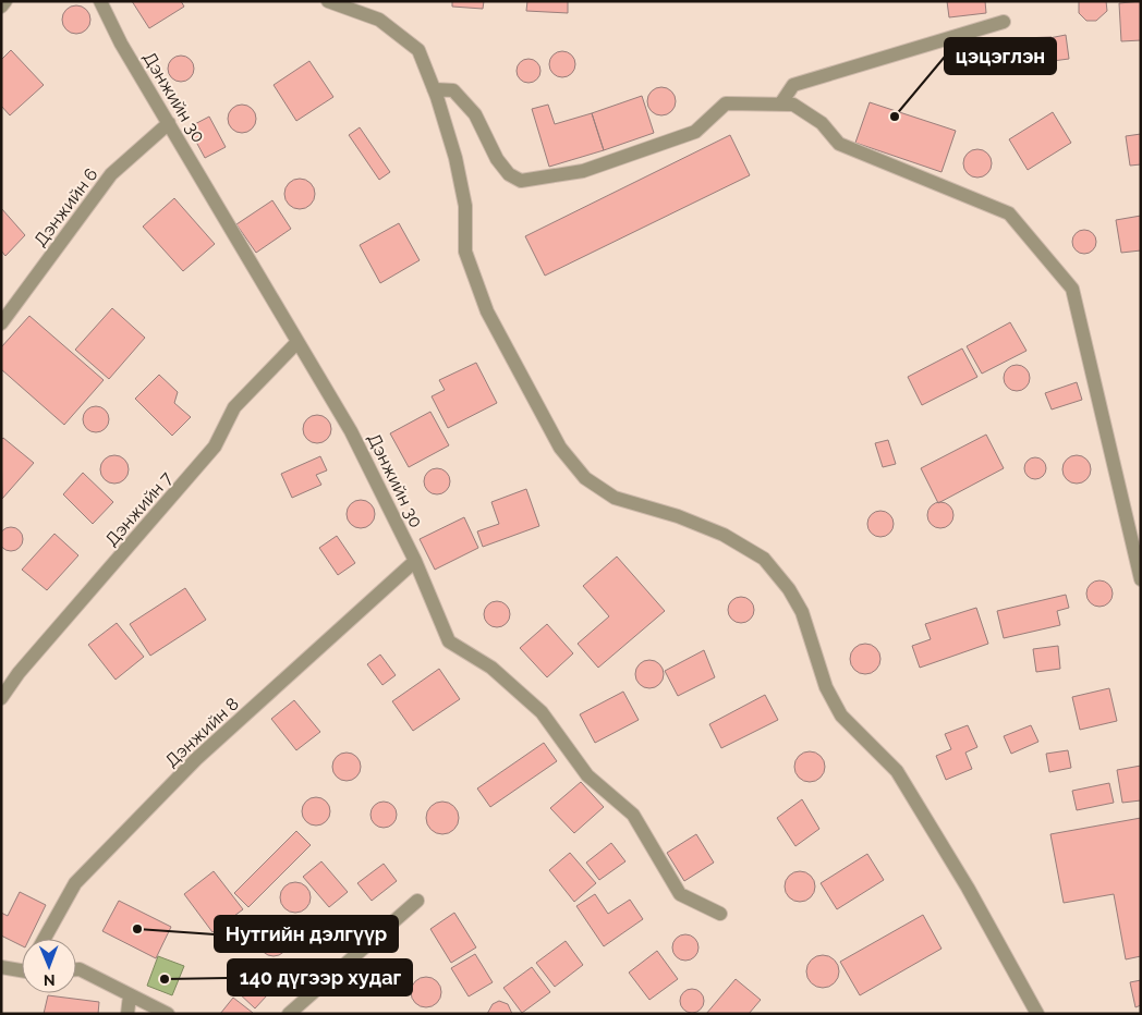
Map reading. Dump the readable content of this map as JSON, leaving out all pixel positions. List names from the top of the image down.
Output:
{
  "streets": {
    "street": [
      "Дэнжийн 30",
      "Дэнжийн 6",
      "Дэнжийн 7",
      "Дэнжийн 8"
    ]
  },
  "crossings": [
    ["Дэнжийн 30", "Дэнжийн 6"],
    ["Дэнжийн 30", "Дэнжийн 7"],
    ["Дэнжийн 30", "Дэнжийн 8"]
  ],
  "places": ["цэцэглэн", "Нутгийн дэлгүүр", "140 дүгээр худаг"],
  "north": "bottom"
}
